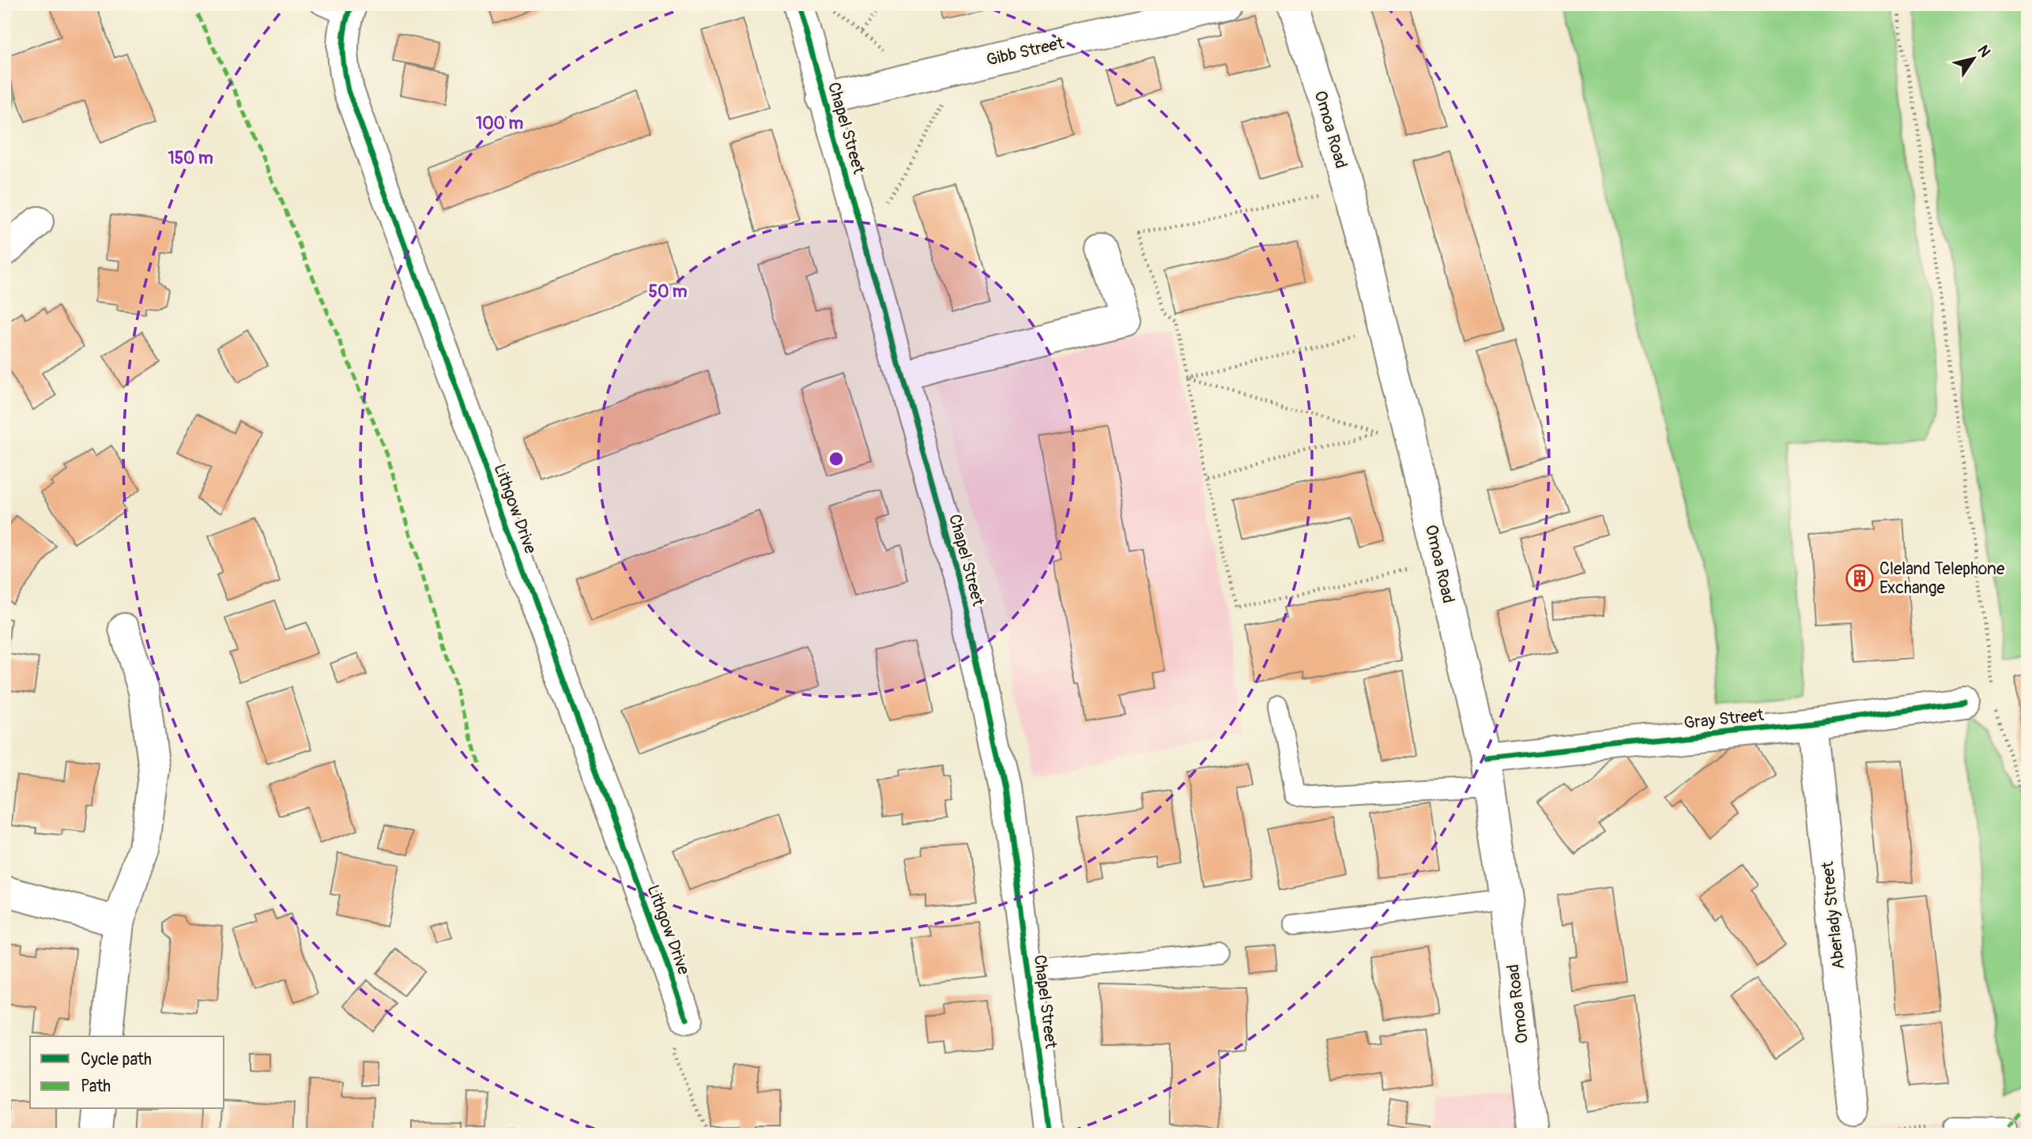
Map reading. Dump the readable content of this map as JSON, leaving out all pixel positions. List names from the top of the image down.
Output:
{
  "streets": {
    "street": [
      "Gibb Street",
      "Chapel Street",
      "Omoa Road",
      "Lithgow Drive",
      "Gray Street",
      "Aberlady Street"
    ]
  },
  "crossings": [
    ["Gibb Street", "Chapel Street"],
    ["Omoa Road", "Gray Street"],
    ["Gray Street", "Aberlady Street"]
  ],
  "places": {
    "building": ["Cleland Telephone Exchange"]
  },
  "legend": ["Cycle path", "Path"],
  "north": "top right",
  "rings": ["100 m", "150 m", "50 m"]
}
